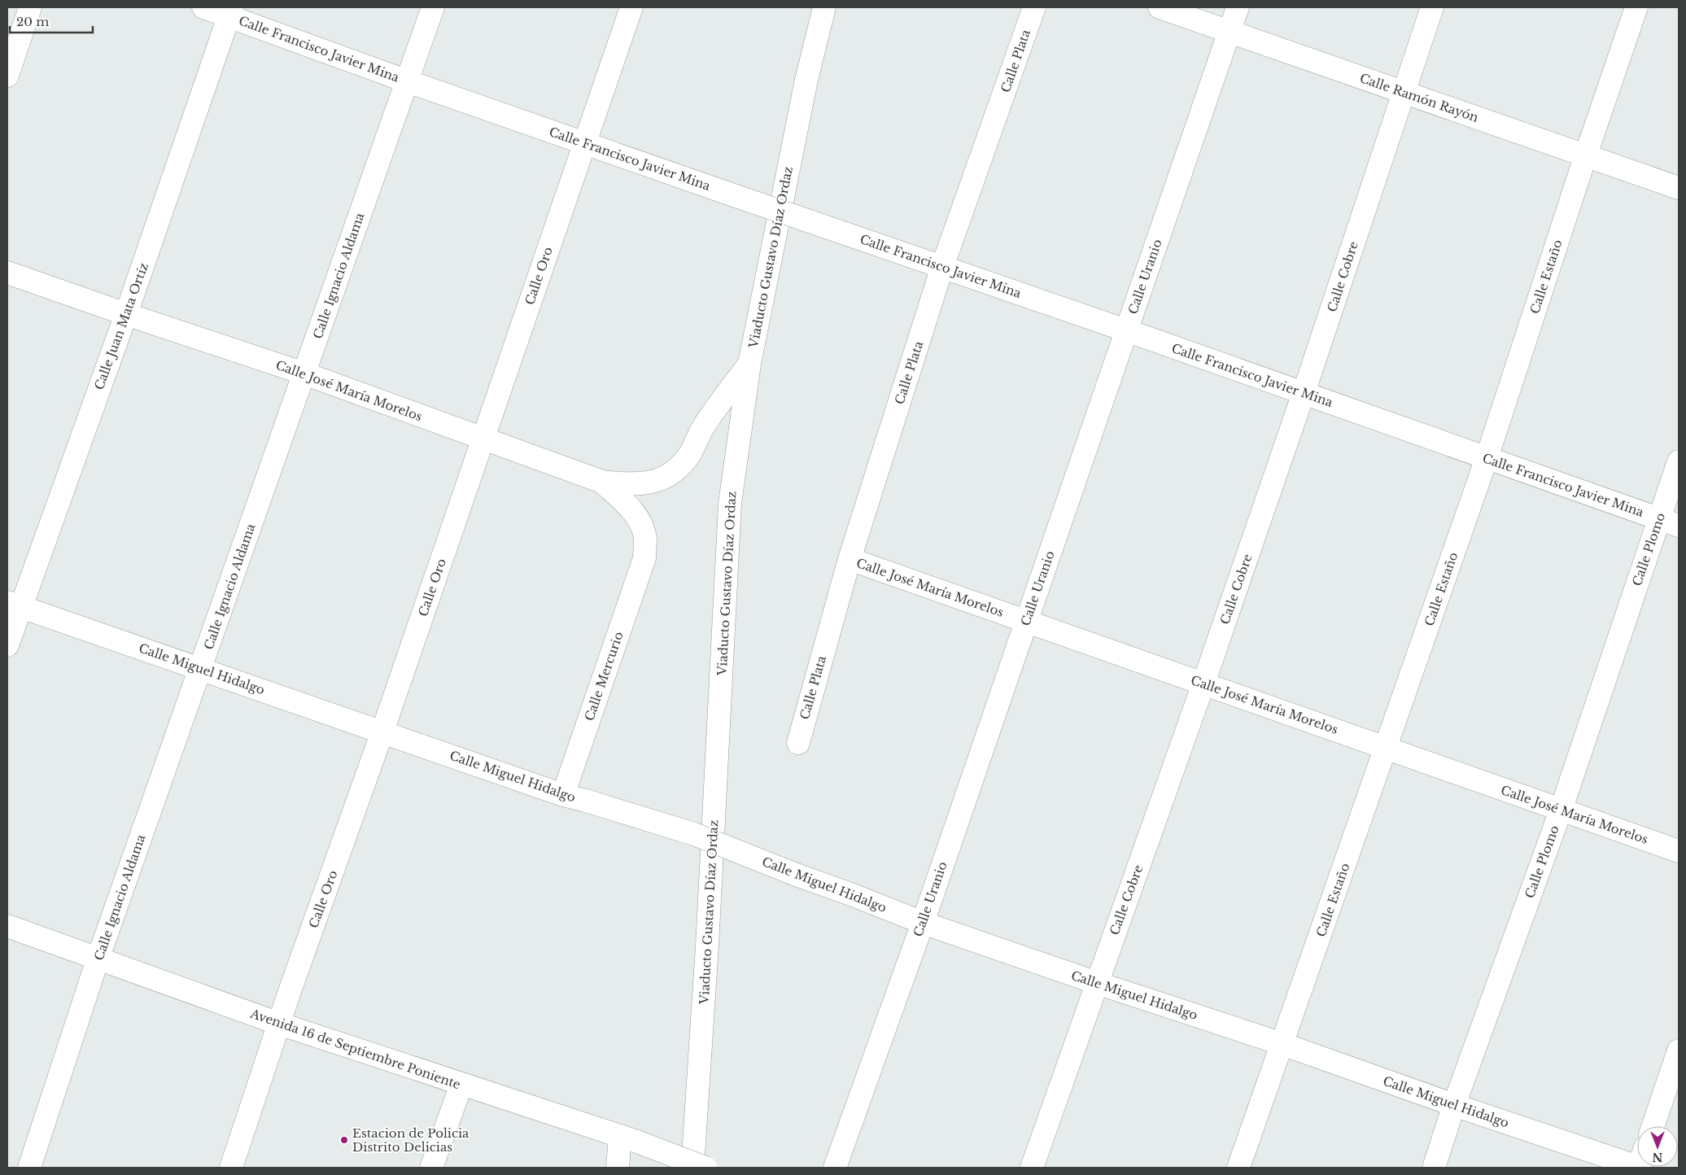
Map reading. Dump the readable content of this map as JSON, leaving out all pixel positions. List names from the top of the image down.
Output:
{
  "streets": {
    "street": [
      "Calle Francisco Javier Mina",
      "Calle Plata",
      "Calle Ramón Rayón",
      "Viaducto Gustavo Díaz Ordaz",
      "Calle Ignacio Aldama",
      "Calle Oro",
      "Calle Uranio",
      "Calle Cobre",
      "Calle Estaño",
      "Calle Juan Mata Ortíz",
      "Calle José María Morelos",
      "Calle Plomo",
      "Calle Miguel Hidalgo",
      "Calle Mercurio",
      "Avenida 16 de Septiembre Poniente"
    ]
  },
  "crossings": [
    ["Calle Francisco Javier Mina", "Calle Plata"],
    ["Calle Francisco Javier Mina", "Calle Ignacio Aldama"],
    ["Calle Francisco Javier Mina", "Calle Oro"],
    ["Calle Francisco Javier Mina", "Calle Uranio"],
    ["Calle Francisco Javier Mina", "Calle Cobre"],
    ["Calle Francisco Javier Mina", "Calle Estaño"],
    ["Calle Francisco Javier Mina", "Calle Juan Mata Ortíz"],
    ["Calle Francisco Javier Mina", "Calle Plomo"],
    ["Calle Plata", "Calle José María Morelos"],
    ["Calle Ramón Rayón", "Calle Uranio"],
    ["Calle Ramón Rayón", "Calle Cobre"],
    ["Calle Ramón Rayón", "Calle Estaño"],
    ["Calle Ignacio Aldama", "Calle José María Morelos"],
    ["Calle Ignacio Aldama", "Calle Miguel Hidalgo"],
    ["Calle Ignacio Aldama", "Avenida 16 de Septiembre Poniente"],
    ["Calle Oro", "Calle José María Morelos"],
    ["Calle Oro", "Calle Miguel Hidalgo"],
    ["Calle Oro", "Avenida 16 de Septiembre Poniente"],
    ["Calle Uranio", "Calle José María Morelos"],
    ["Calle Uranio", "Calle Miguel Hidalgo"],
    ["Calle Cobre", "Calle José María Morelos"],
    ["Calle Cobre", "Calle Miguel Hidalgo"],
    ["Calle Estaño", "Calle José María Morelos"],
    ["Calle Estaño", "Calle Miguel Hidalgo"],
    ["Calle Juan Mata Ortíz", "Calle José María Morelos"],
    ["Calle Juan Mata Ortíz", "Calle Miguel Hidalgo"],
    ["Calle José María Morelos", "Calle Plomo"],
    ["Calle José María Morelos", "Calle Mercurio"],
    ["Calle Plomo", "Calle Miguel Hidalgo"],
    ["Calle Miguel Hidalgo", "Calle Mercurio"]
  ],
  "places": ["Estacion de Policia Distrito Delicias"],
  "scale_bar": "20 m",
  "north": "bottom"
}
